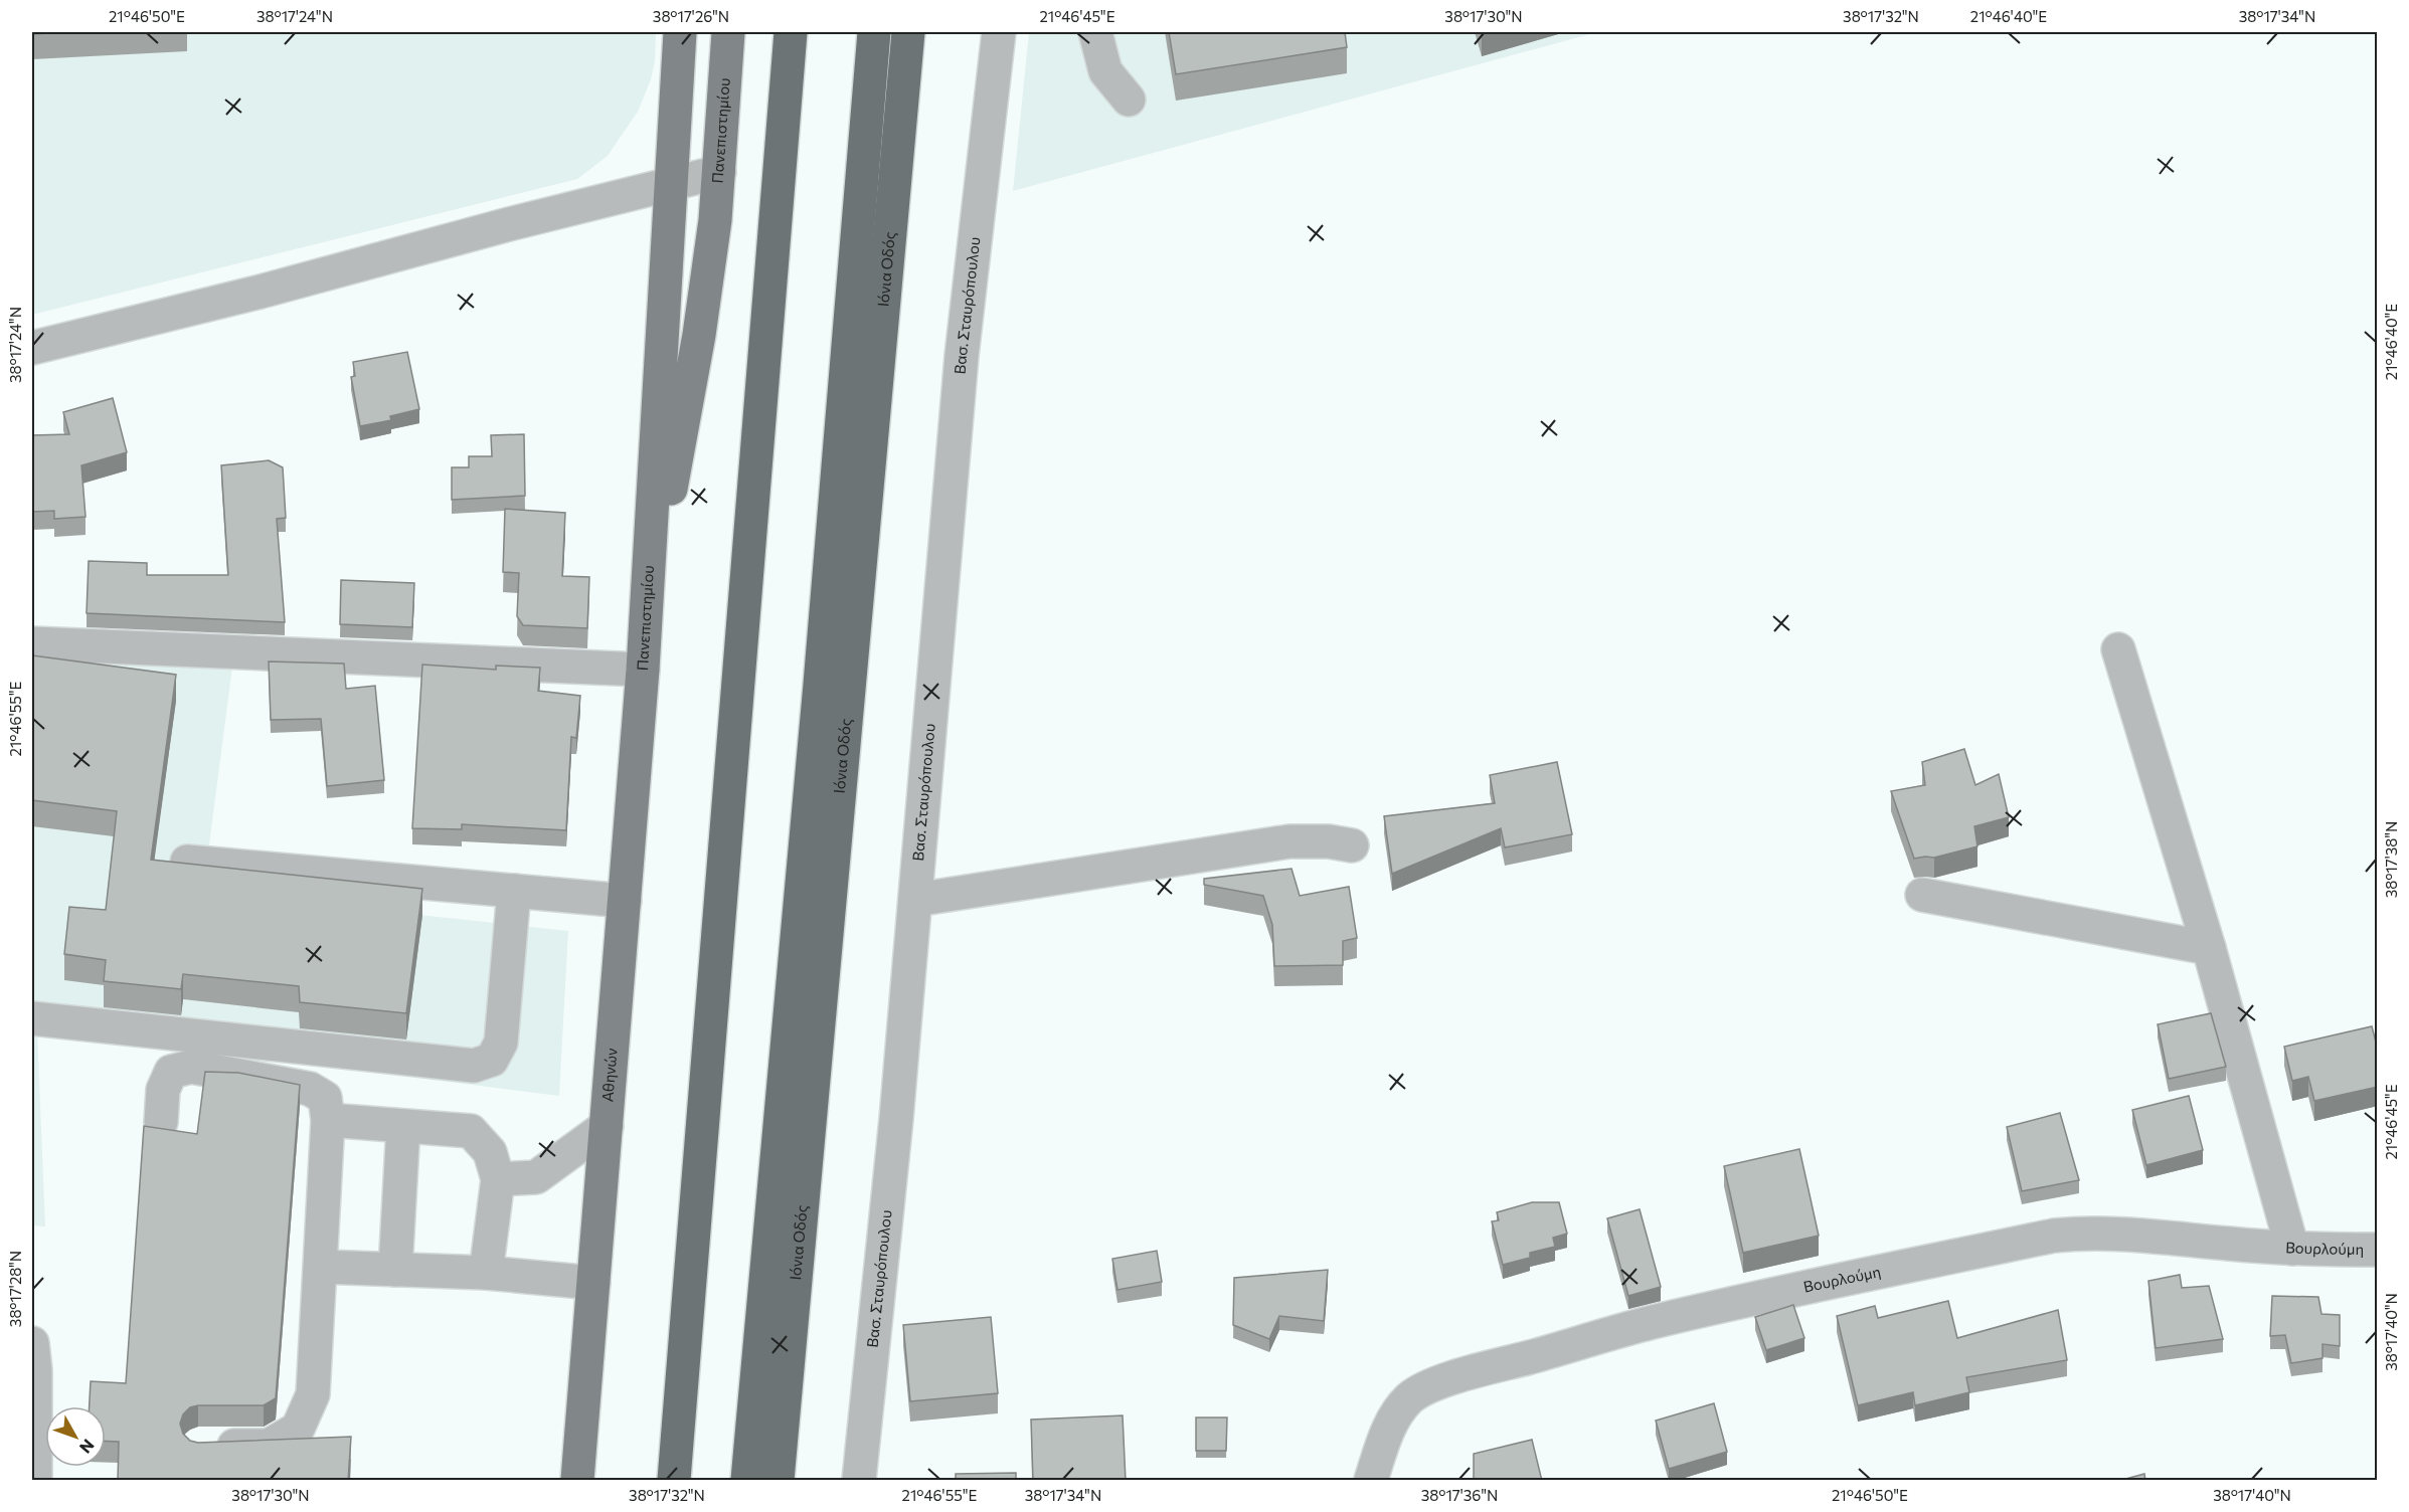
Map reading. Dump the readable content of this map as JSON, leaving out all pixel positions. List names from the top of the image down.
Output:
{
  "streets": {
    "highway": ["Ιόνια Οδός"],
    "main road": ["Πανεπιστημίου", "Αθηνών"],
    "street": ["Βασ. Σταυρόπουλου", "Βουρλούμη"]
  },
  "crossings": [
    ["Πανεπιστημίου", "Αθηνών"]
  ],
  "north": "bottom right",
  "coordinates": [
    "21°46'50\"E",
    "38°17'24\"N",
    "38°17'26\"N",
    "21°46'45\"E",
    "38°17'30\"N",
    "38°17'32\"N",
    "21°46'40\"E",
    "38°17'34\"N",
    "21°46'55\"E",
    "38°17'38\"N",
    "38°17'28\"N",
    "38°17'40\"N",
    "38°17'36\"N"
  ]
}
